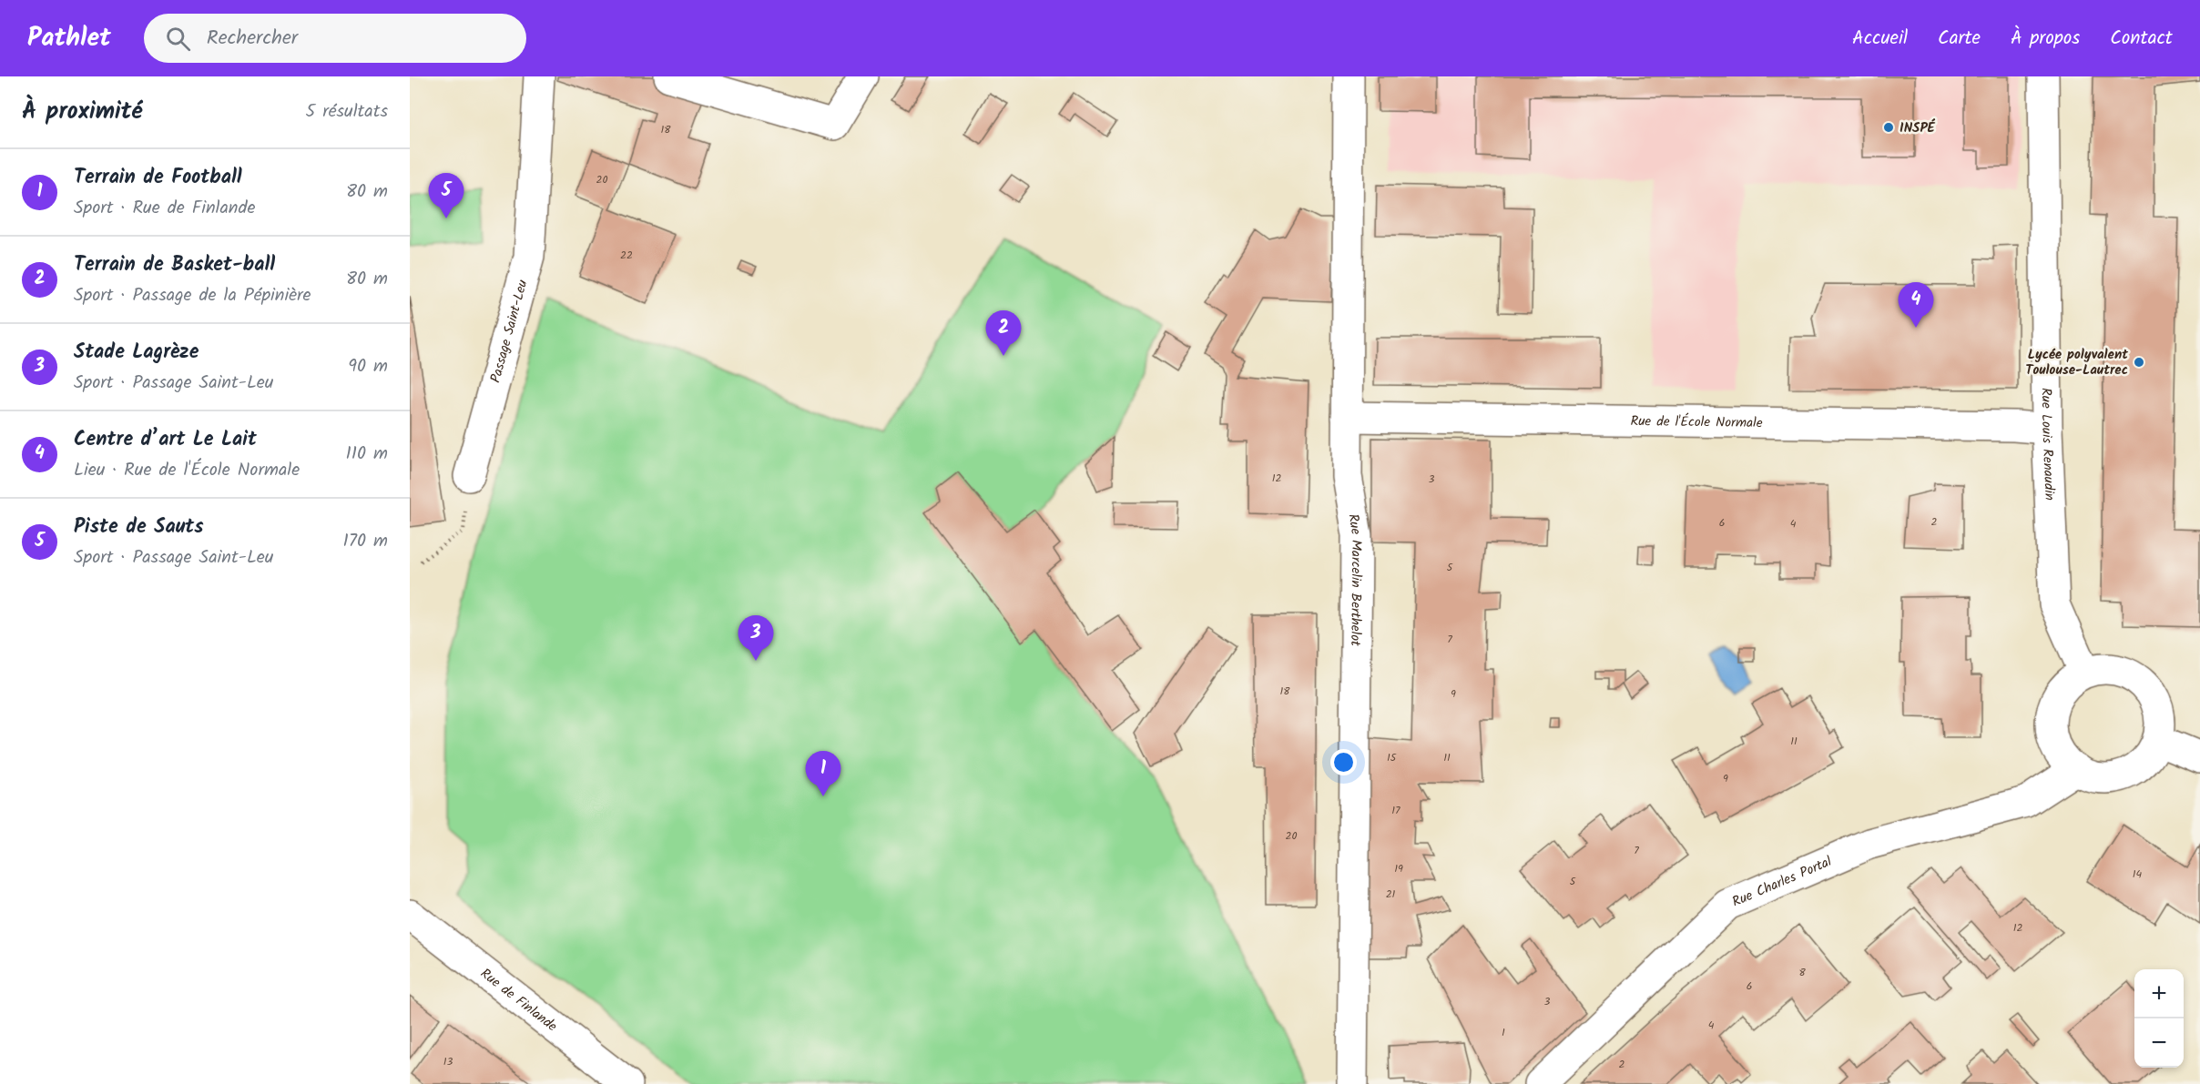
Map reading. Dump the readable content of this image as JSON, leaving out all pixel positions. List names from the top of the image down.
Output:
{
  "streets": {
    "street": [
      "Passage Saint-Leu",
      "Rue de l'École Normale",
      "Rue Louis Renaudin",
      "Rue Marcelin Berthelot",
      "Rue Charles Portal",
      "Rue de Finlande"
    ]
  },
  "crossings": [
    ["Rue de l'École Normale", "Rue Louis Renaudin"],
    ["Rue de l'École Normale", "Rue Marcelin Berthelot"],
    ["Rue Louis Renaudin", "Rue Charles Portal"]
  ],
  "places": ["INSPÉ", "Lycée polyvalent Toulouse-Lautrec"],
  "house_numbers": [
    "18",
    "20",
    "22",
    "12",
    "3",
    "2",
    "6",
    "4",
    "5",
    "7",
    "18",
    "9",
    "11",
    "15",
    "11",
    "9",
    "17",
    "20",
    "7",
    "19",
    "14",
    "5",
    "21",
    "12",
    "8",
    "6",
    "3",
    "4",
    "1",
    "13",
    "2"
  ],
  "page": {
    "header": "Pathlet",
    "search": "Rechercher",
    "nav": [
      "Accueil",
      "Carte",
      "À propos",
      "Contact"
    ],
    "heading": ["À proximité", "5 résultats"],
    "list": [
      {
        "mark": "1",
        "name": "Terrain de Football",
        "note": "Sport · Rue de Finlande",
        "value": "80 m"
      },
      {
        "mark": "2",
        "name": "Terrain de Basket-ball",
        "note": "Sport · Passage de la Pépinière",
        "value": "80 m"
      },
      {
        "mark": "3",
        "name": "Stade Lagrèze",
        "note": "Sport · Passage Saint-Leu",
        "value": "90 m"
      },
      {
        "mark": "4",
        "name": "Centre d’art Le Lait",
        "note": "Lieu · Rue de l'École Normale",
        "value": "110 m"
      },
      {
        "mark": "5",
        "name": "Piste de Sauts",
        "note": "Sport · Passage Saint-Leu",
        "value": "170 m"
      }
    ],
    "pins": [
      "5",
      "4",
      "2",
      "3",
      "1"
    ],
    "map_buttons": ["+", "−"]
  }
}
